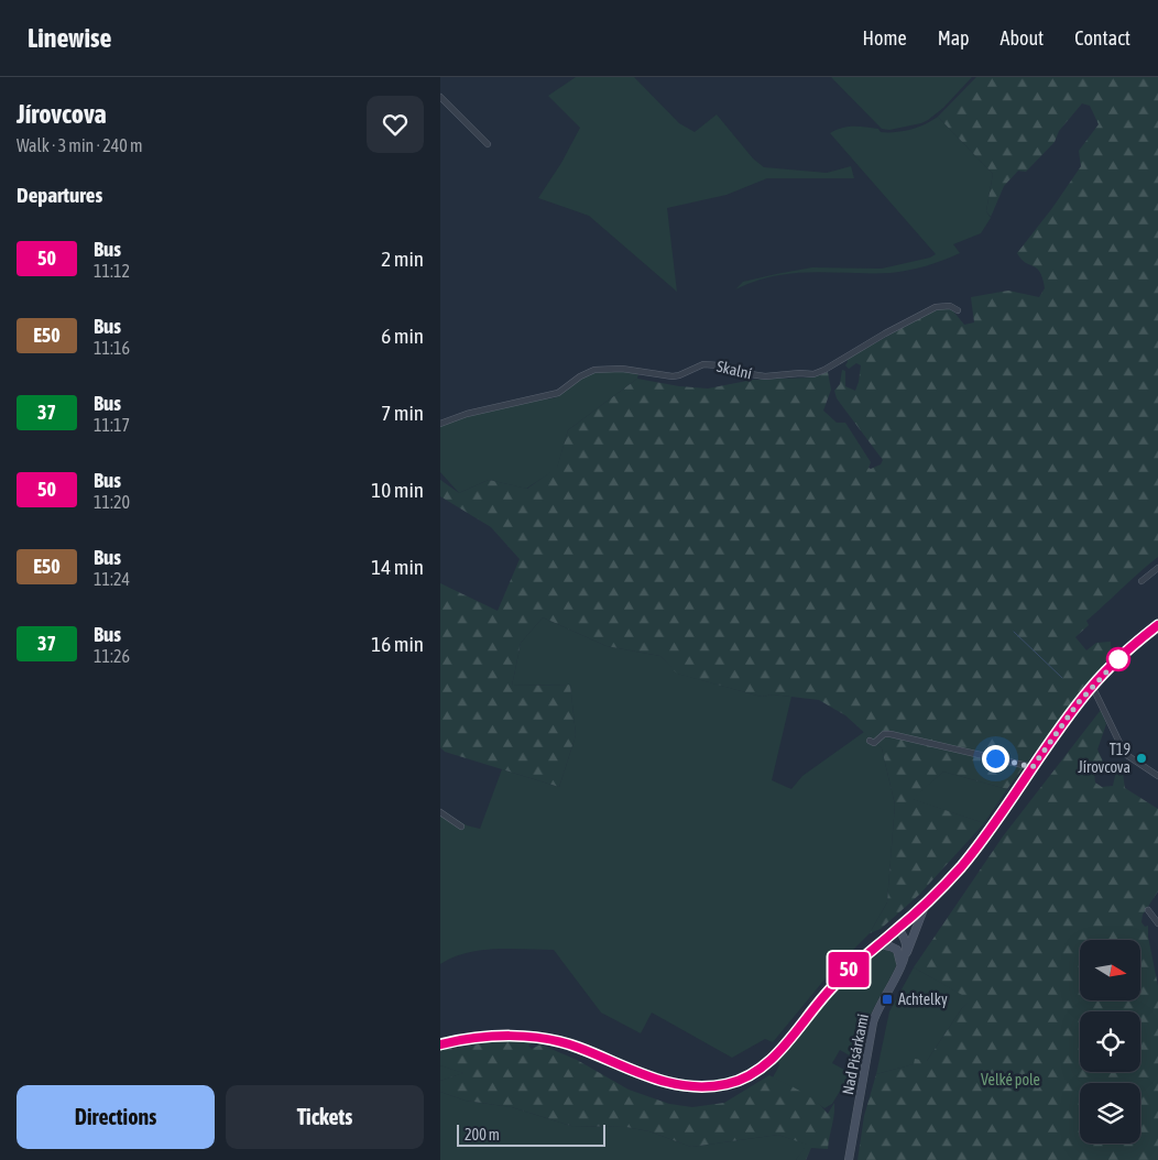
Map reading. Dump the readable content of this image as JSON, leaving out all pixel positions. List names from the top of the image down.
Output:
{
  "streets": {
    "street": ["Skalní", "Nad Pisárkami"]
  },
  "parks": ["Velké pole"],
  "places": {
    "other": ["T19 Jírovcova"],
    "transit": ["Achtelky"]
  },
  "lines": ["bus line 50"],
  "scale_bar": "200 m",
  "north": "right",
  "page": {
    "header": "Linewise",
    "nav": [
      "Home",
      "Map",
      "About",
      "Contact"
    ],
    "heading": [
      ["Jírovcova", "Walk · 3 min · 240 m"],
      "Departures"
    ],
    "on_map": "50",
    "list": [
      {
        "mark": "50",
        "name": "Bus",
        "note": "11:12",
        "value": "2 min"
      },
      {
        "mark": "E50",
        "name": "Bus",
        "note": "11:16",
        "value": "6 min"
      },
      {
        "mark": "37",
        "name": "Bus",
        "note": "11:17",
        "value": "7 min"
      },
      {
        "mark": "50",
        "name": "Bus",
        "note": "11:20",
        "value": "10 min"
      },
      {
        "mark": "E50",
        "name": "Bus",
        "note": "11:24",
        "value": "14 min"
      },
      {
        "mark": "37",
        "name": "Bus",
        "note": "11:26",
        "value": "16 min"
      }
    ],
    "buttons": ["Directions", "Tickets"],
    "scale": "200 m"
  }
}
